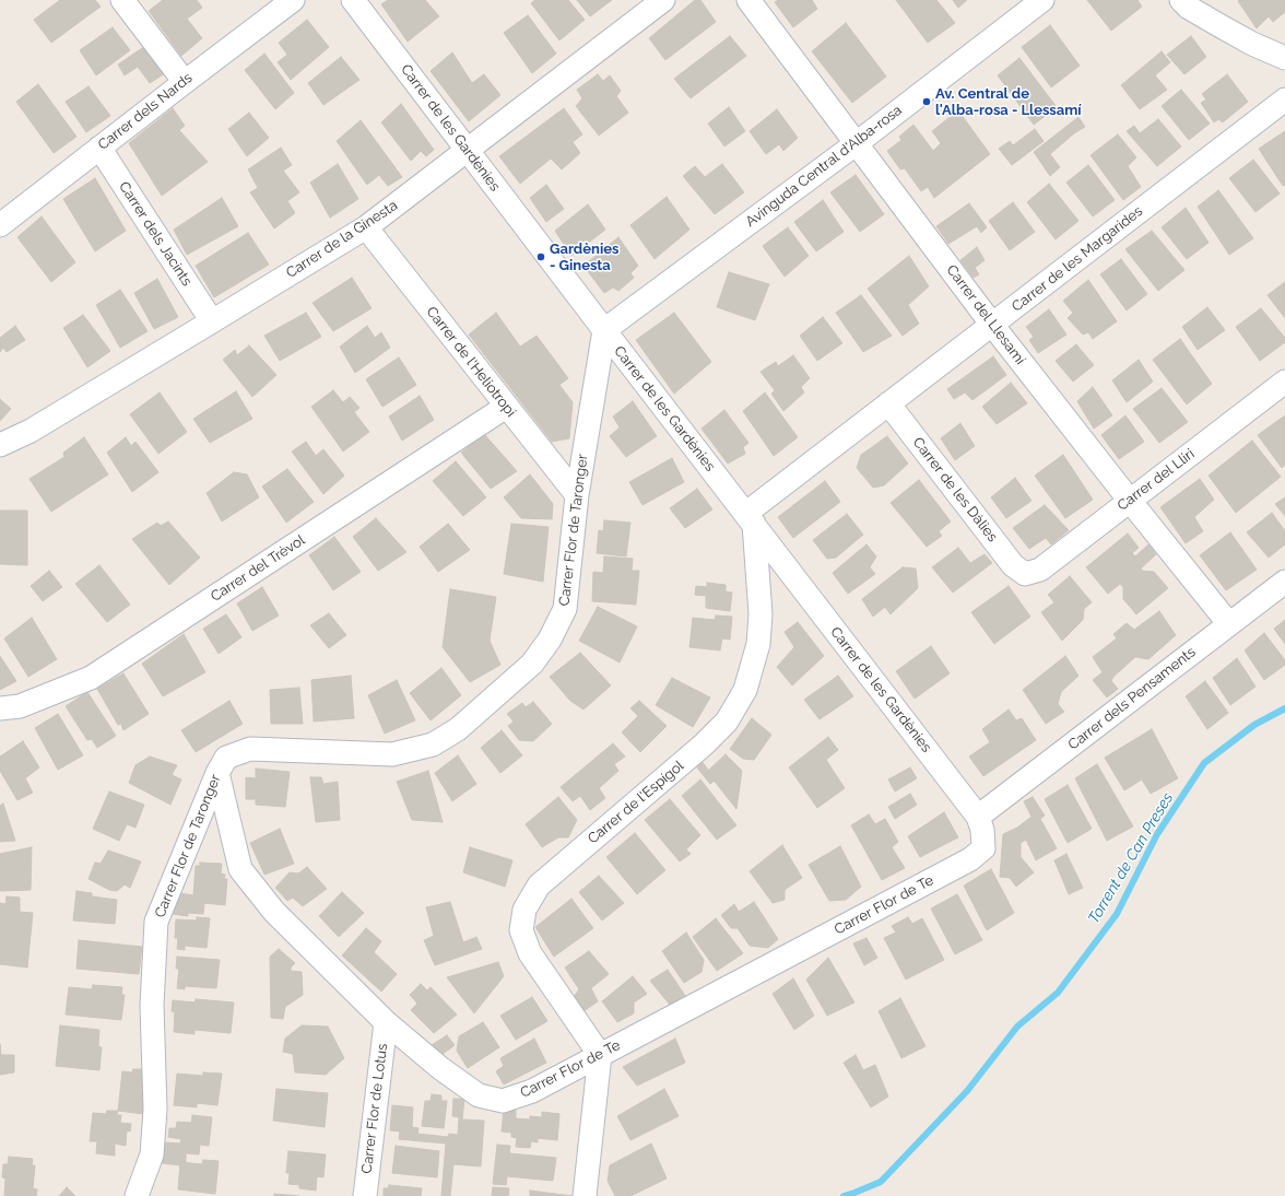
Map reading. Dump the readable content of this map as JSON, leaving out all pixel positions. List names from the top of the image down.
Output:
{
  "streets": {
    "street": [
      "Carrer dels Nards",
      "Carrer de les Gardènies",
      "Avinguda Central d'Alba-rosa",
      "Carrer dels Jacints",
      "Carrer de la Ginesta",
      "Carrer de les Margarides",
      "Carrer del Llesamí",
      "Carrer de l'Heliotropi",
      "Carrer del Lliri",
      "Carrer de les Dàlies",
      "Carrer Flor de Taronger",
      "Carrer del Trèvol",
      "Carrer dels Pensaments",
      "Carrer de l'Espígol",
      "Carrer Flor de Te",
      "Carrer Flor de Lotus"
    ]
  },
  "crossings": [
    ["Carrer dels Nards", "Carrer dels Jacints"],
    ["Carrer de les Gardènies", "Avinguda Central d'Alba-rosa"],
    ["Carrer de les Gardènies", "Carrer de la Ginesta"],
    ["Carrer de les Gardènies", "Carrer de les Margarides"],
    ["Carrer de les Gardènies", "Carrer Flor de Taronger"],
    ["Carrer de les Gardènies", "Carrer dels Pensaments"],
    ["Carrer de les Gardènies", "Carrer de l'Espígol"],
    ["Carrer de les Gardènies", "Carrer Flor de Te"],
    ["Avinguda Central d'Alba-rosa", "Carrer del Llesamí"],
    ["Avinguda Central d'Alba-rosa", "Carrer Flor de Taronger"],
    ["Carrer dels Jacints", "Carrer de la Ginesta"],
    ["Carrer de la Ginesta", "Carrer de l'Heliotropi"],
    ["Carrer de les Margarides", "Carrer del Llesamí"],
    ["Carrer de les Margarides", "Carrer de les Dàlies"],
    ["Carrer de les Margarides", "Carrer de l'Espígol"],
    ["Carrer del Llesamí", "Carrer del Lliri"],
    ["Carrer del Llesamí", "Carrer dels Pensaments"],
    ["Carrer de l'Heliotropi", "Carrer Flor de Taronger"],
    ["Carrer de l'Heliotropi", "Carrer del Trèvol"],
    ["Carrer del Lliri", "Carrer de les Dàlies"],
    ["Carrer Flor de Taronger", "Carrer Flor de Te"],
    ["Carrer dels Pensaments", "Carrer Flor de Te"],
    ["Carrer de l'Espígol", "Carrer Flor de Te"],
    ["Carrer Flor de Te", "Carrer Flor de Lotus"]
  ],
  "water": ["Torrent de Can Preses"],
  "places": ["Av. Central de l'Alba-rosa - Llessamí", "Gardènies - Ginesta"]
}
